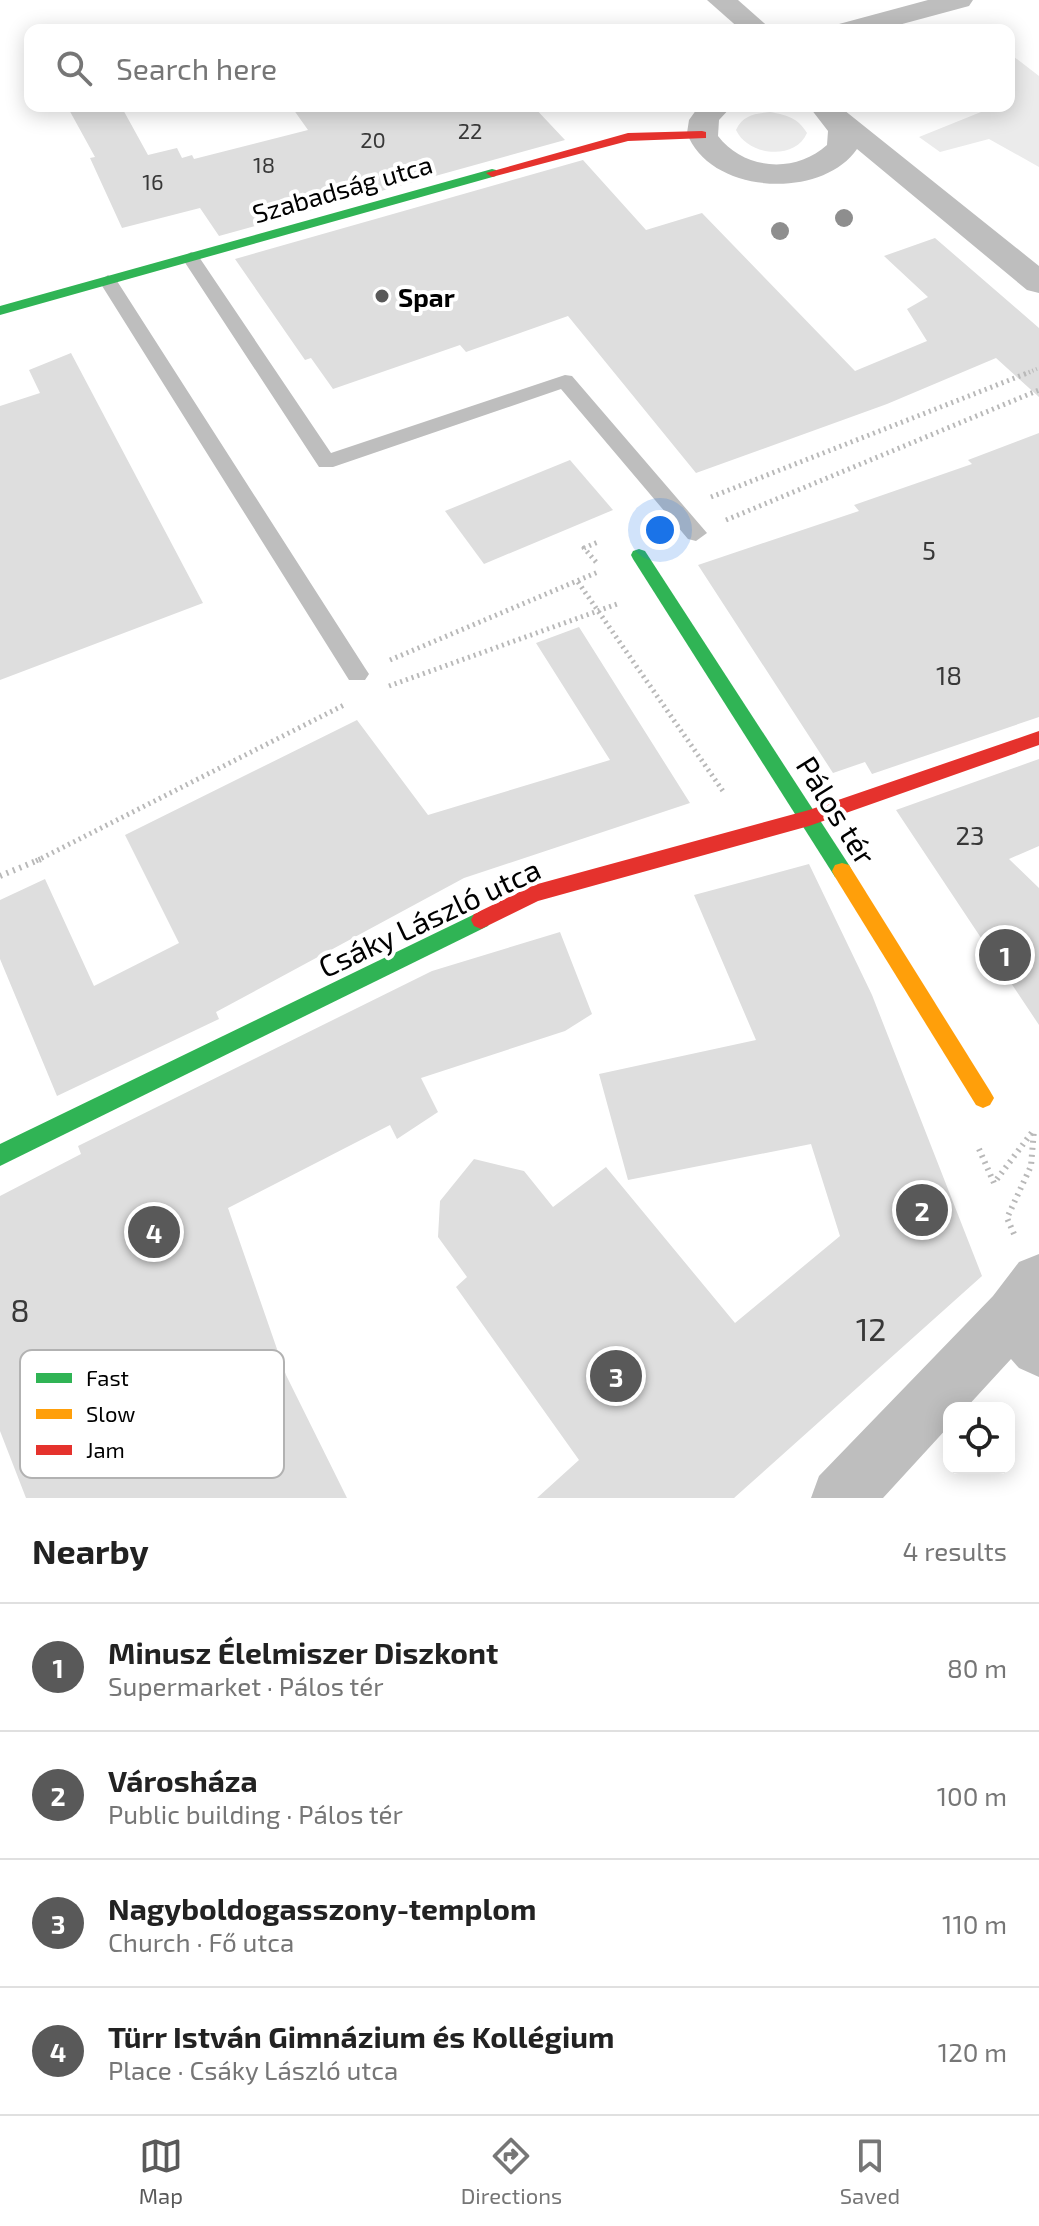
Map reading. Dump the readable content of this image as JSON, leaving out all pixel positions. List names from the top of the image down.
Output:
{
  "streets": {
    "street": ["Szabadság utca", "Pálos tér", "Csáky László utca"]
  },
  "crossings": [
    ["Pálos tér", "Csáky László utca"]
  ],
  "places": ["Spar"],
  "house_numbers": [
    "22",
    "20",
    "18",
    "16",
    "5",
    "18",
    "23",
    "8",
    "12"
  ],
  "legend": ["Fast", "Slow", "Jam"],
  "page": {
    "search": "Search here",
    "pins": [
      "1",
      "2",
      "4",
      "3"
    ],
    "heading": ["Nearby", "4 results"],
    "list": [
      {
        "mark": "1",
        "name": "Minusz Élelmiszer Diszkont",
        "note": "Supermarket · Pálos tér",
        "value": "80 m"
      },
      {
        "mark": "2",
        "name": "Városháza",
        "note": "Public building · Pálos tér",
        "value": "100 m"
      },
      {
        "mark": "3",
        "name": "Nagyboldogasszony-templom",
        "note": "Church · Fő utca",
        "value": "110 m"
      },
      {
        "mark": "4",
        "name": "Türr István Gimnázium és Kollégium",
        "note": "Place · Csáky László utca",
        "value": "120 m"
      }
    ],
    "nav": ["Map", "Directions", "Saved"]
  }
}
